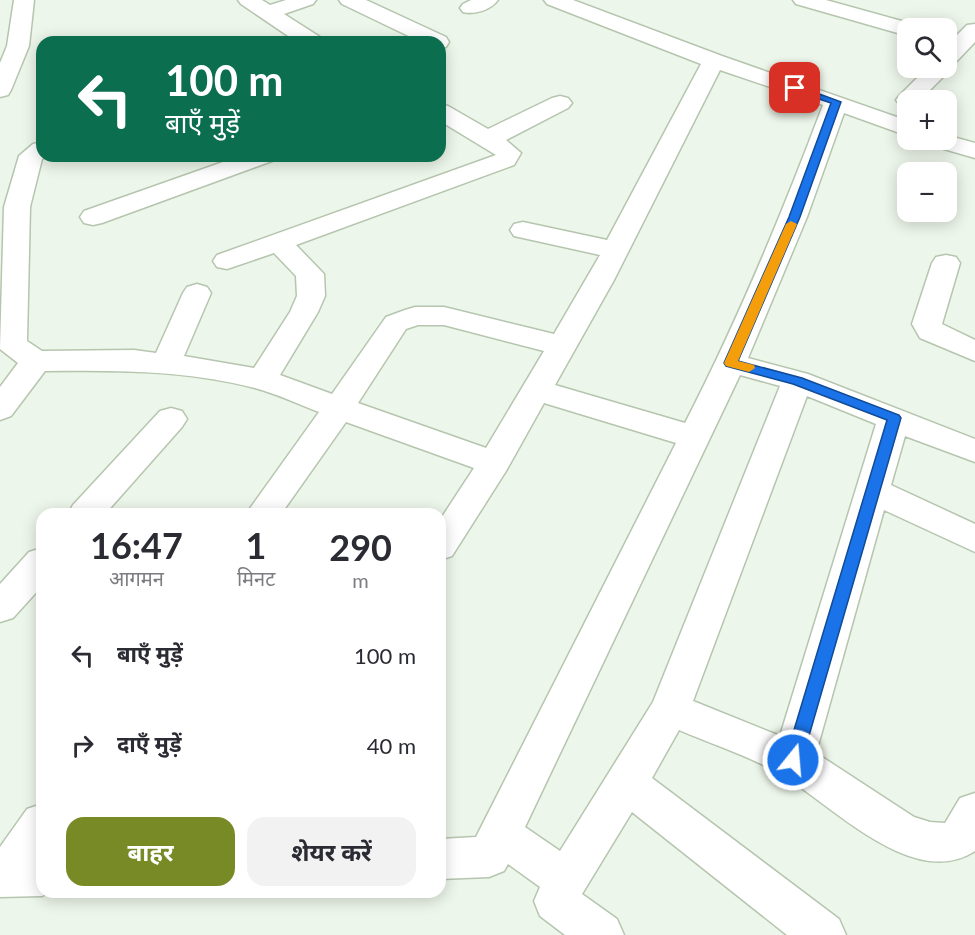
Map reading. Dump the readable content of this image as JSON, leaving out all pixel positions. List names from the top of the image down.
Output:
{
  "page": {
    "map_buttons": ["+", "−"],
    "turn": ["100 m", "बाएँ मुड़ें"],
    "eta": [
      "16:47",
      "आगमन",
      "1",
      "मिनट",
      "290",
      "m"
    ],
    "list": [
      {
        "name": "बाएँ मुड़ें",
        "value": "100 m"
      },
      {
        "name": "दाएँ मुड़ें",
        "value": "40 m"
      }
    ],
    "buttons": ["बाहर", "शेयर करें"]
  }
}
